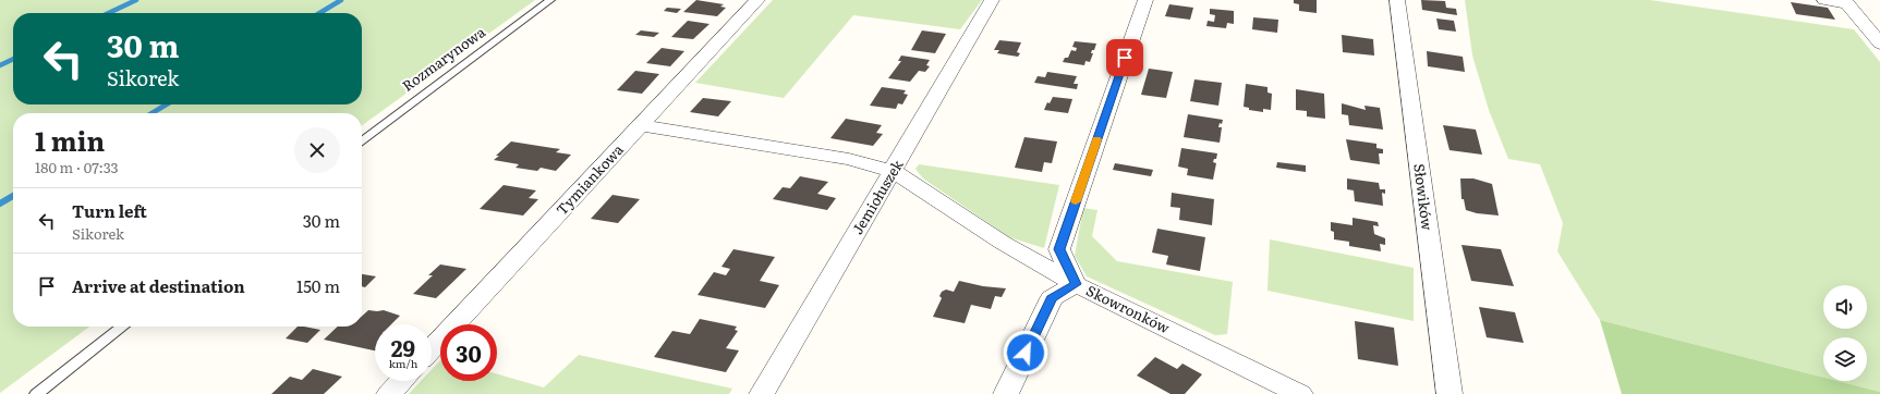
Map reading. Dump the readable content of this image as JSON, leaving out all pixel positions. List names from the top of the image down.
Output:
{
  "streets": {
    "street": [
      "Tymiankowa",
      "Jemiołuszek",
      "Słowików",
      "Skowronków"
    ],
    "lane": ["Rozmarynowa"]
  },
  "page": {
    "turn": ["30 m", "Sikorek"],
    "heading": ["1 min", "180 m · 07:33"],
    "list": [
      {
        "name": "Turn left",
        "note": "Sikorek",
        "value": "30 m"
      },
      {
        "name": "Arrive at destination",
        "value": "150 m"
      }
    ],
    "speed": "29 km/h",
    "limit": "30"
  }
}
